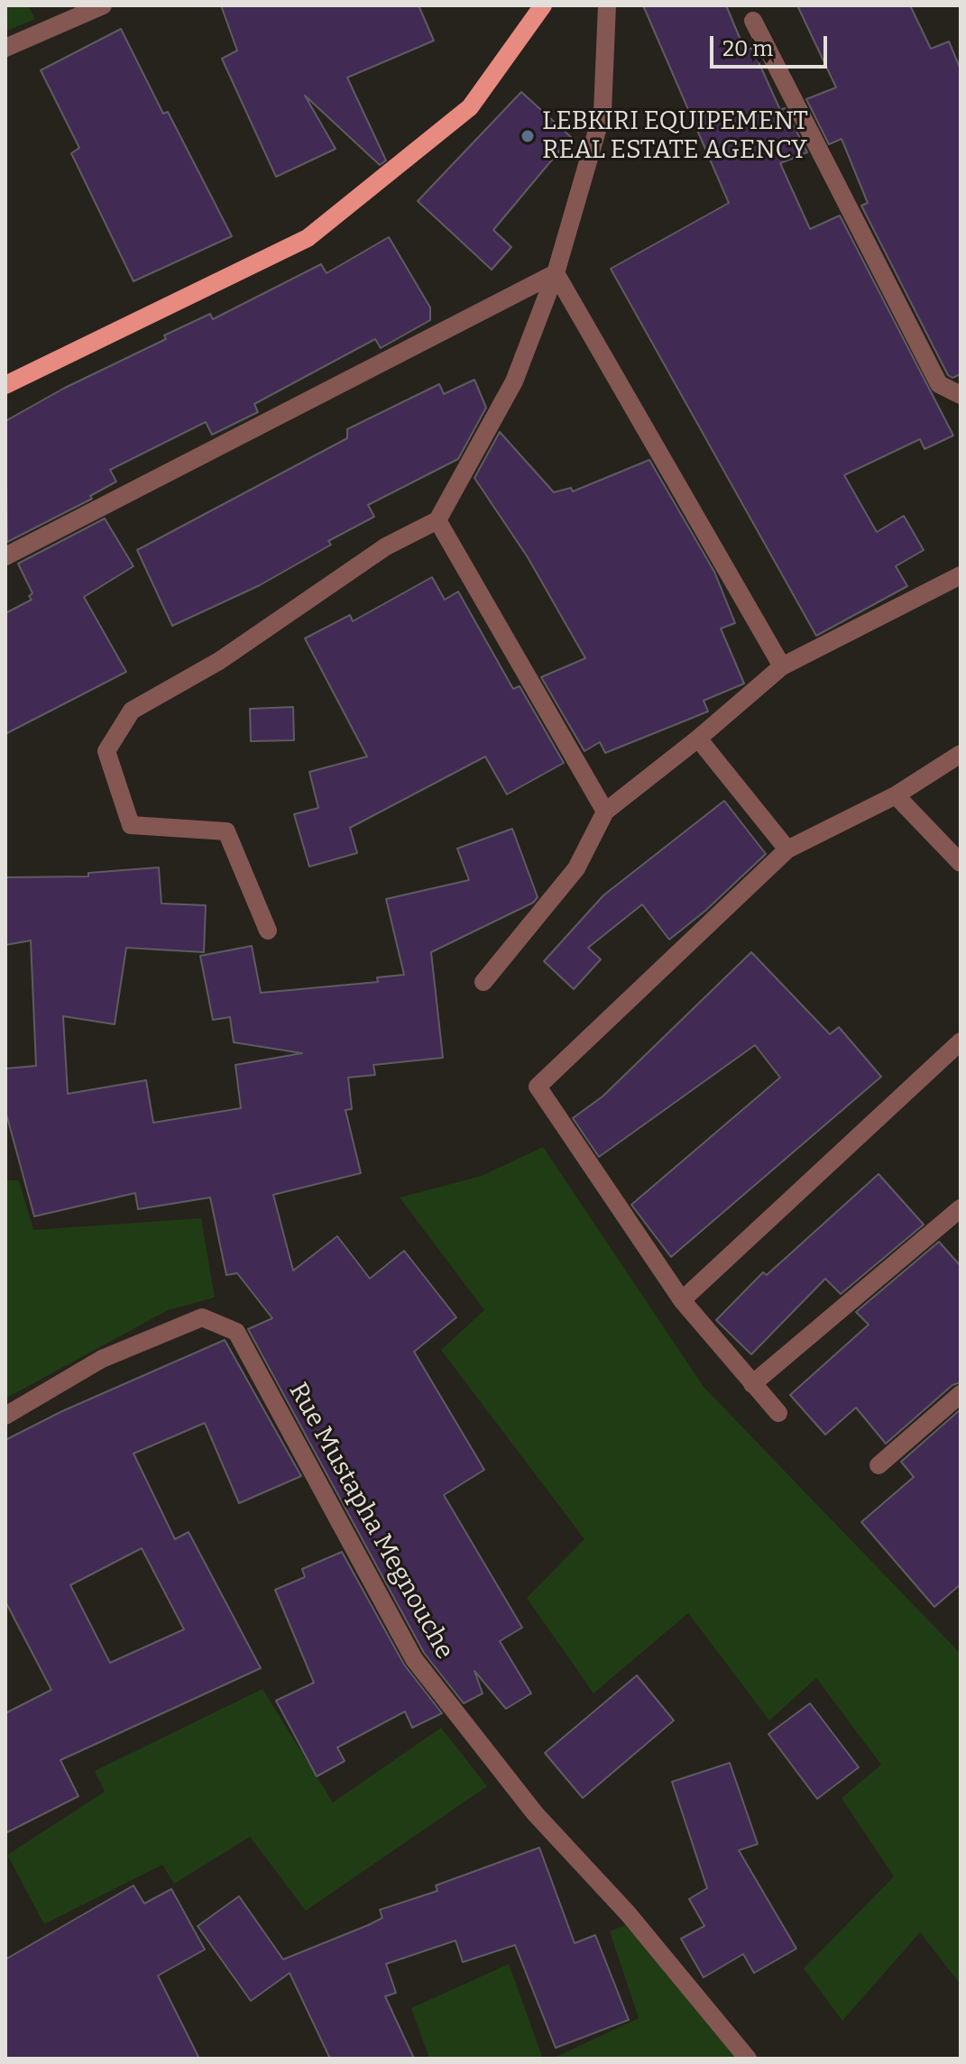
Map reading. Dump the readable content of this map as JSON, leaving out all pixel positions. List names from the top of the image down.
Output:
{
  "streets": {
    "street": ["Rue Mustapha Megnouche"]
  },
  "places": ["LEBKIRI EQUIPEMENT REAL ESTATE AGENCY"],
  "scale_bar": "20 m"
}
